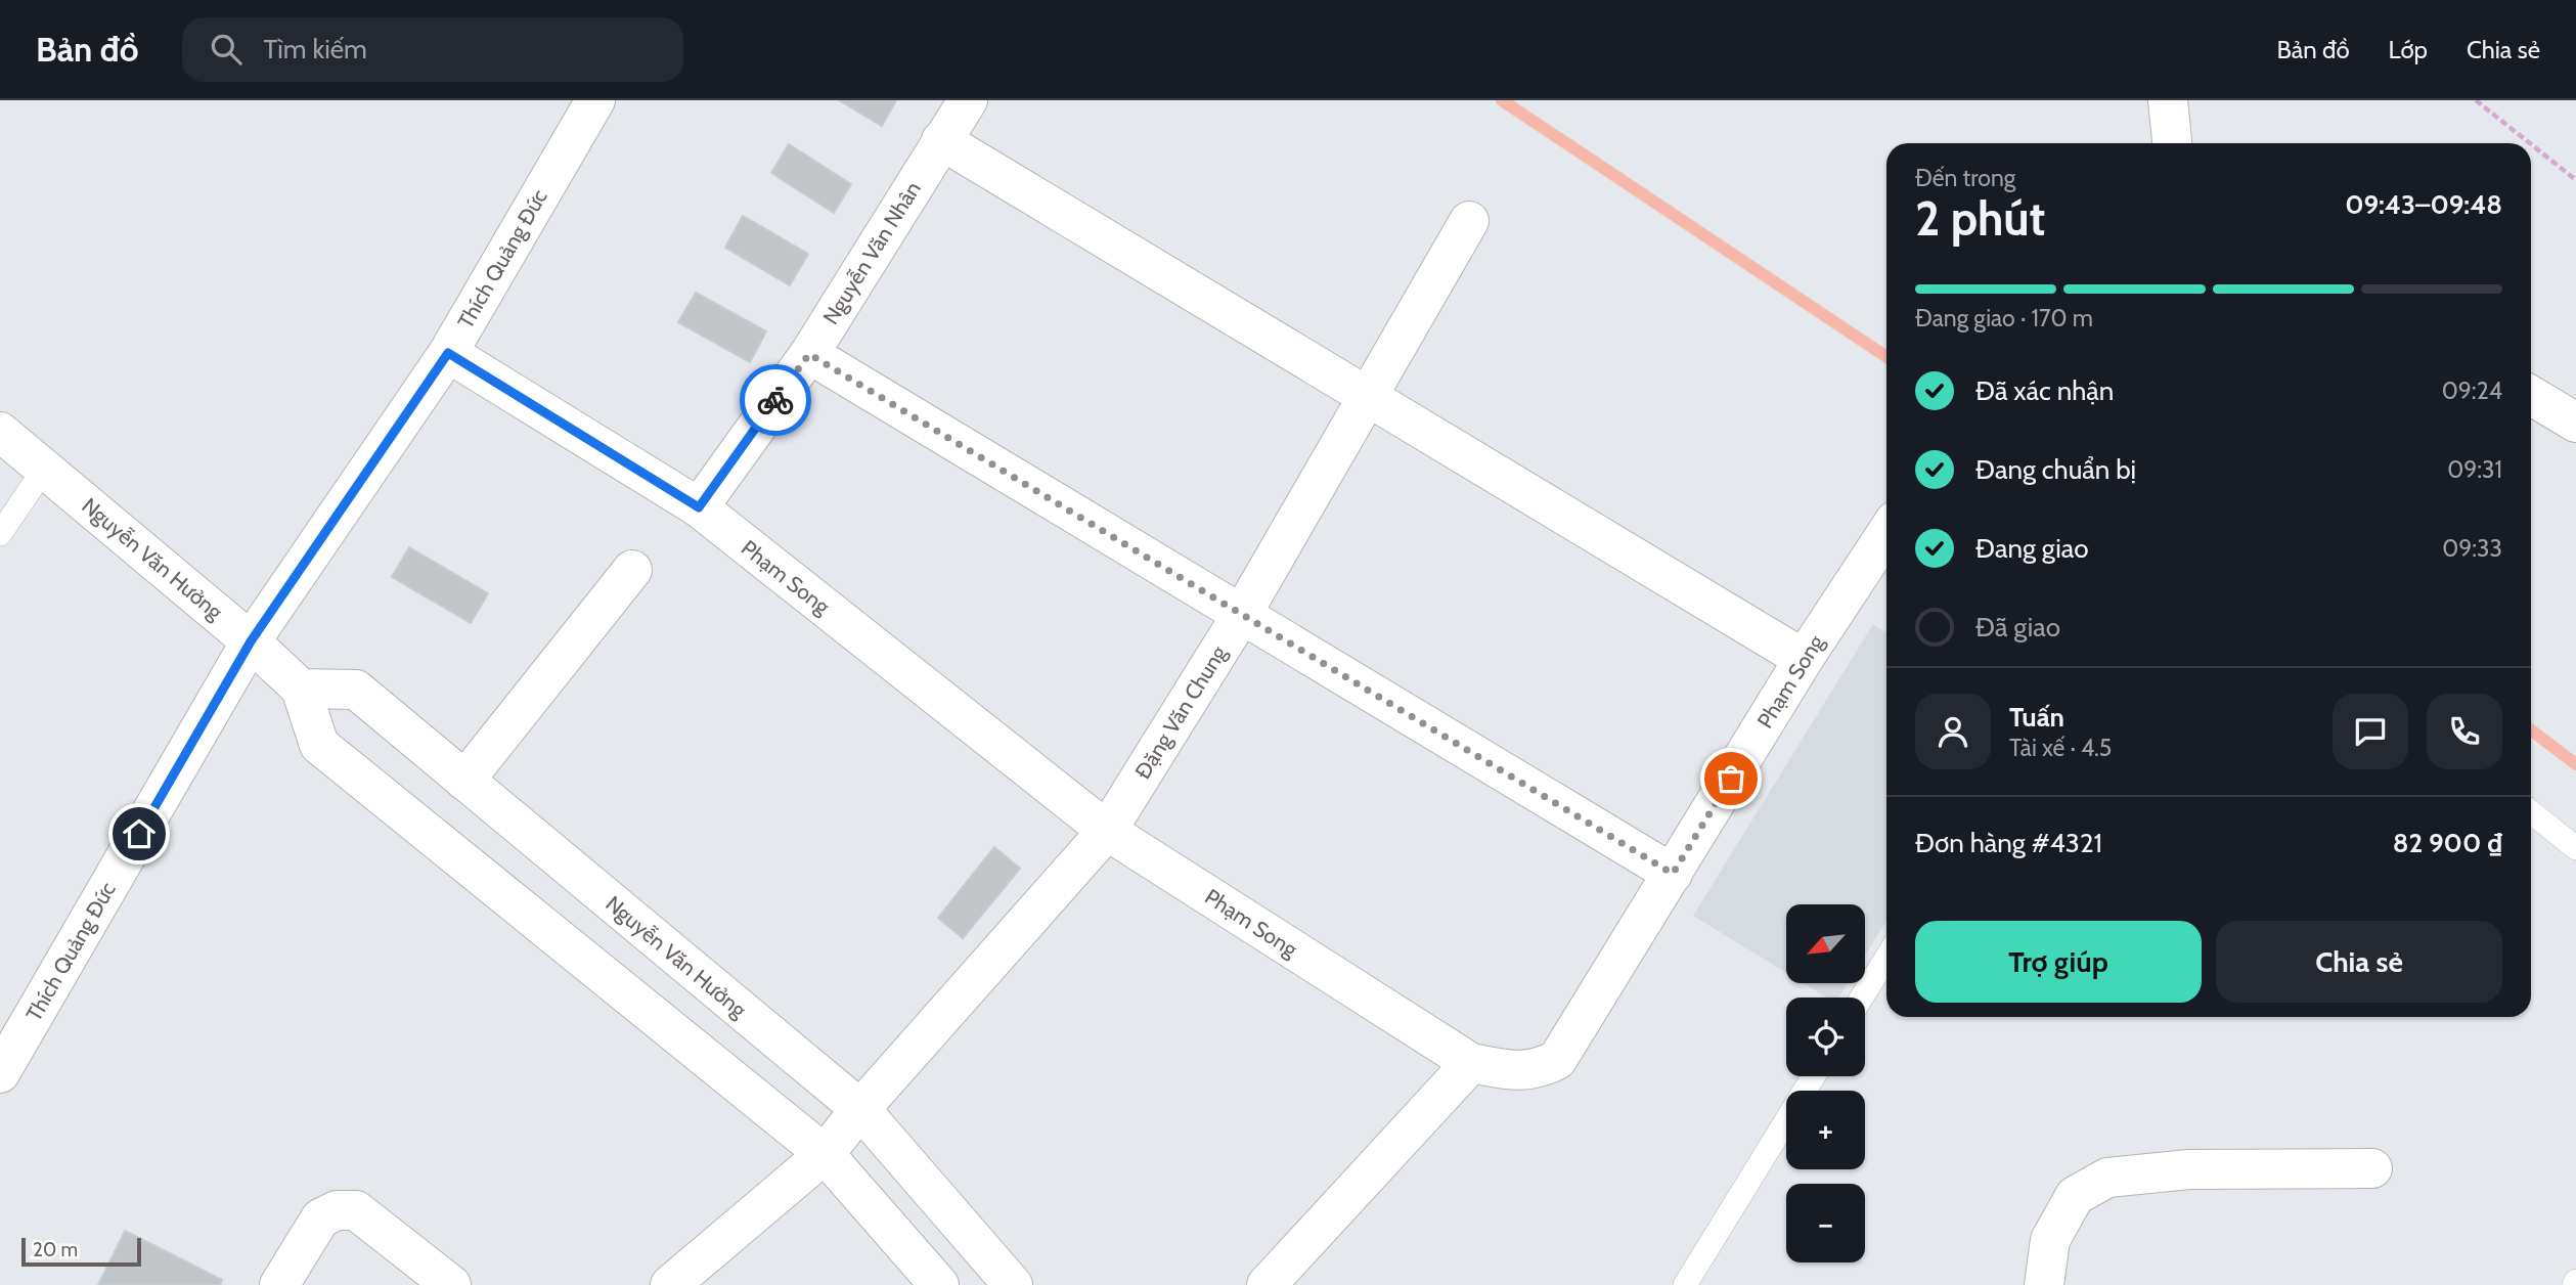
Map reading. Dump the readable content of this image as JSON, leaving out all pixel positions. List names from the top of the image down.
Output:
{
  "streets": {
    "street": [
      "Nguyễn Văn Nhân",
      "Thích Quảng Đức",
      "Nguyễn Văn Hưởng",
      "Phạm Song",
      "Đặng Văn Chung"
    ]
  },
  "crossings": [
    ["Nguyễn Văn Nhân", "Phạm Song"],
    ["Thích Quảng Đức", "Nguyễn Văn Hưởng"],
    ["Thích Quảng Đức", "Phạm Song"],
    ["Nguyễn Văn Hưởng", "Đặng Văn Chung"],
    ["Phạm Song", "Đặng Văn Chung"]
  ],
  "scale_bar": "20 m",
  "north": "bottom left",
  "page": {
    "header": "Bản đồ",
    "search": "Tìm kiếm",
    "nav": ["Bản đồ", "Lớp", "Chia sẻ"],
    "heading": ["2 phút", "Đến trong", "09:43–09:48"],
    "panel": [
      "Tuấn",
      "Tài xế · 4.5",
      "Đơn hàng #4321",
      "82 900 ₫"
    ],
    "bar": "Đang giao · 170 m",
    "list": [
      ["Đã xác nhận", "09:24"],
      ["Đang chuẩn bị", "09:31"],
      ["Đang giao", "09:33"],
      "Đã giao"
    ],
    "map_buttons": ["+", "−"],
    "buttons": ["Trợ giúp", "Chia sẻ"],
    "scale": "20 m"
  }
}
